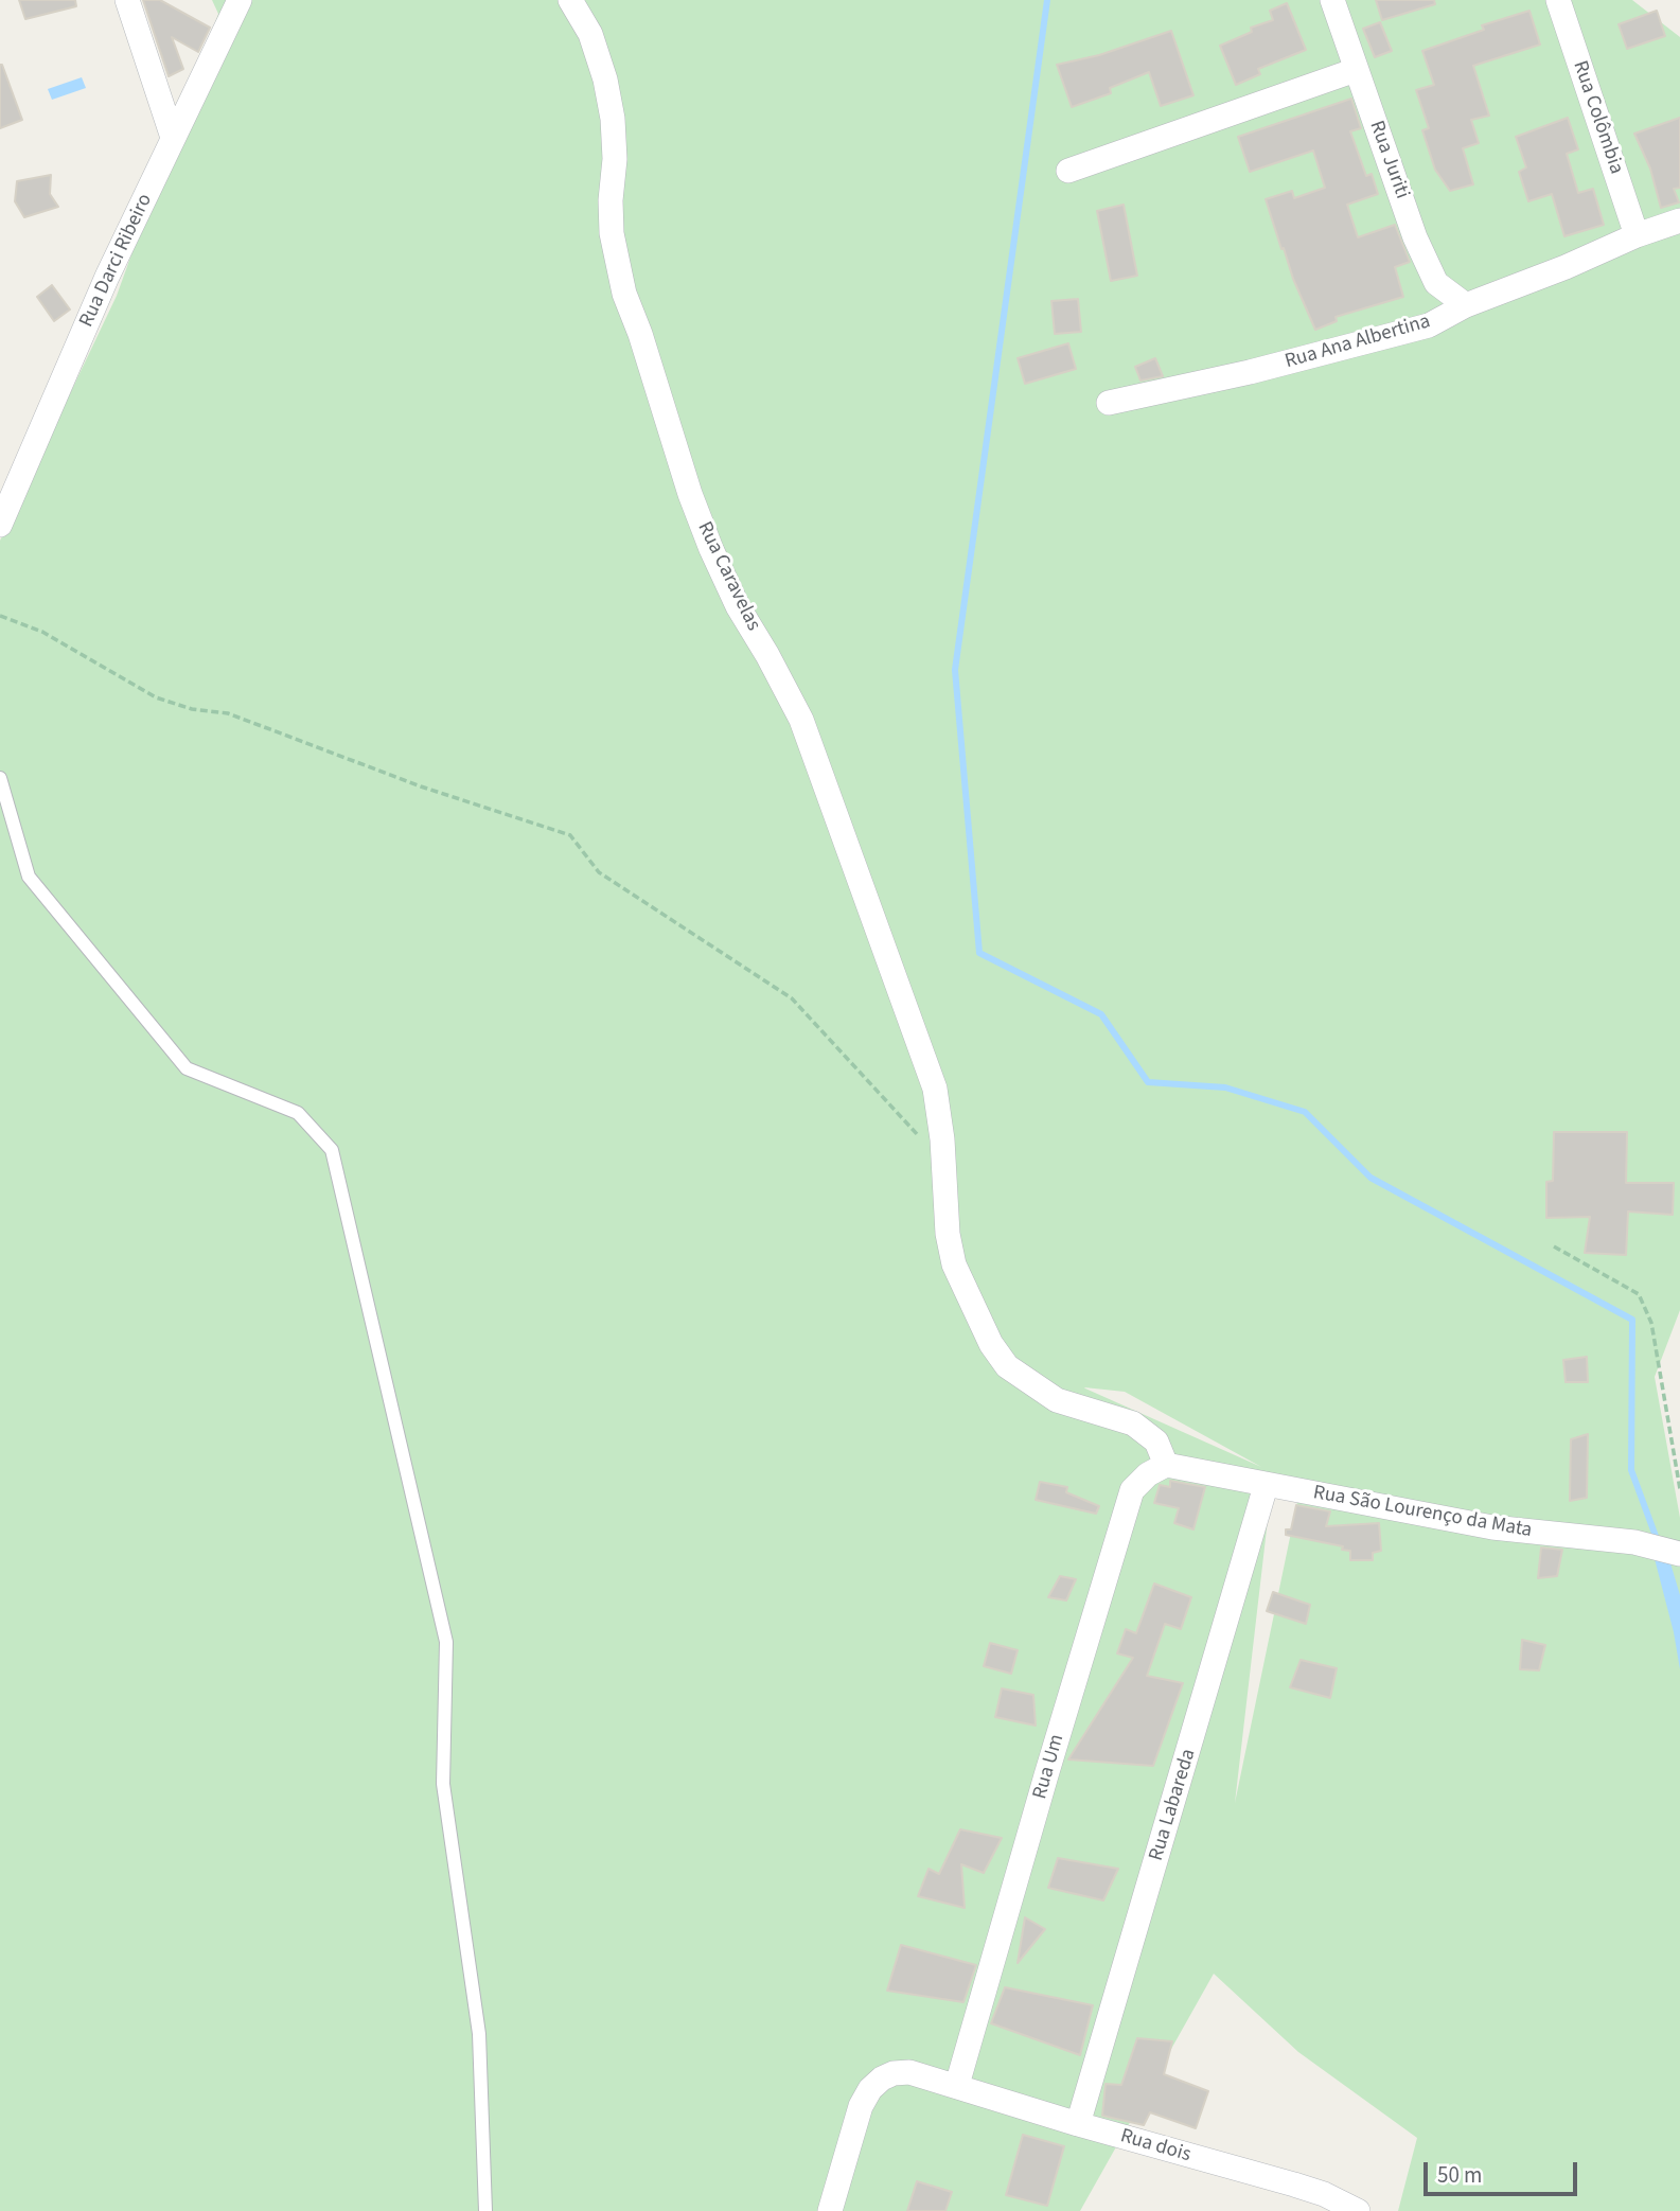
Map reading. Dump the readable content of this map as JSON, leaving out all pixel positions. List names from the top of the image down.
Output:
{
  "streets": {
    "street": [
      "Rua Colômbia",
      "Rua Juriti",
      "Rua Darci Ribeiro",
      "Rua Ana Albertina",
      "Rua Caravelas",
      "Rua São Lourenço da Mata",
      "Rua Um",
      "Rua Labareda",
      "Rua dois"
    ]
  },
  "crossings": [
    ["Rua Colômbia", "Rua Ana Albertina"],
    ["Rua Juriti", "Rua Ana Albertina"],
    ["Rua Caravelas", "Rua São Lourenço da Mata"],
    ["Rua Caravelas", "Rua Um"],
    ["Rua São Lourenço da Mata", "Rua Um"],
    ["Rua São Lourenço da Mata", "Rua Labareda"],
    ["Rua Um", "Rua dois"],
    ["Rua Labareda", "Rua dois"]
  ],
  "scale_bar": "50 m"
}
